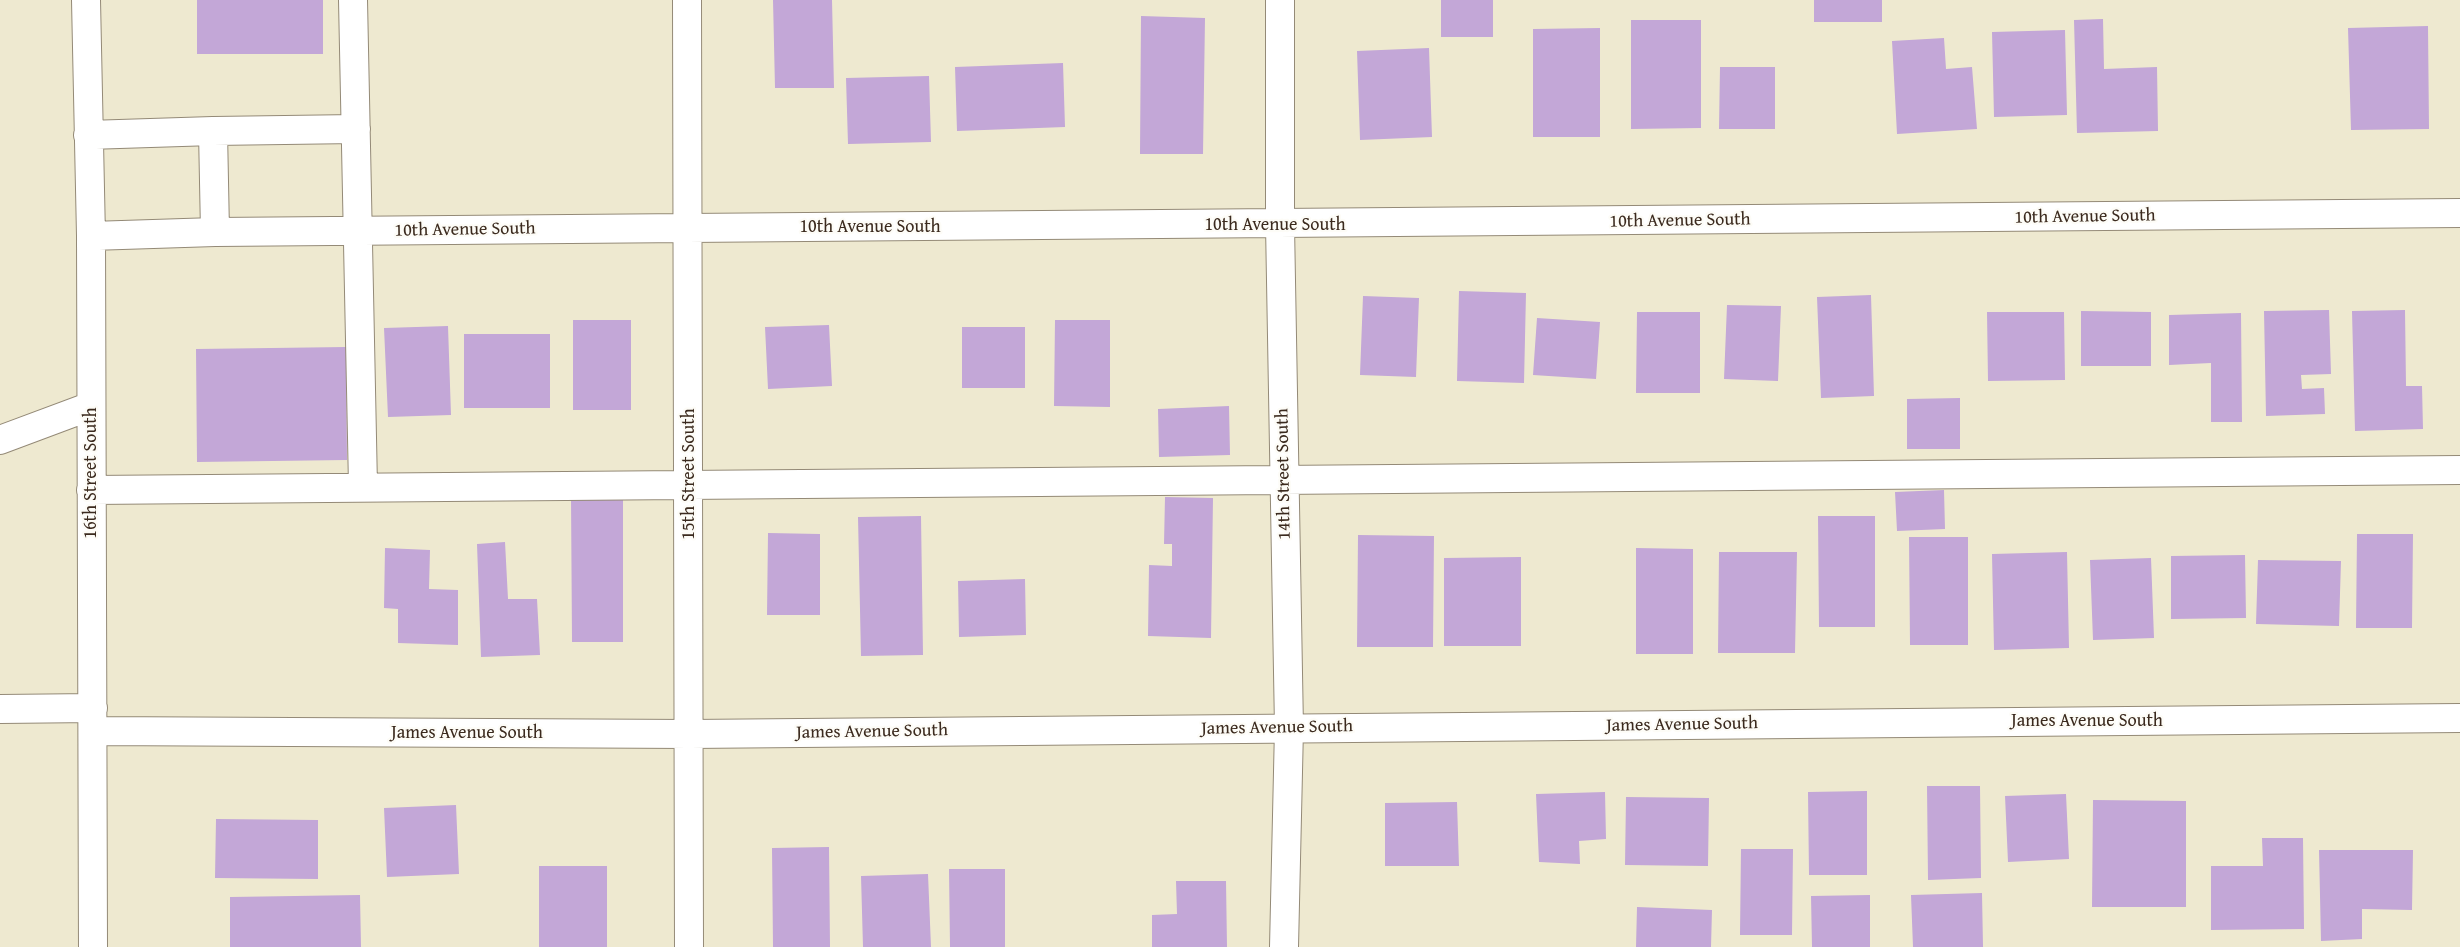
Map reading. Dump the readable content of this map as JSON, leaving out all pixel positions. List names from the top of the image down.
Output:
{
  "streets": {
    "street": [
      "10th Avenue South",
      "16th Street South",
      "15th Street South",
      "14th Street South",
      "James Avenue South"
    ]
  },
  "crossings": [
    ["10th Avenue South", "16th Street South"],
    ["10th Avenue South", "15th Street South"],
    ["10th Avenue South", "14th Street South"],
    ["16th Street South", "James Avenue South"],
    ["15th Street South", "James Avenue South"],
    ["14th Street South", "James Avenue South"]
  ]
}
